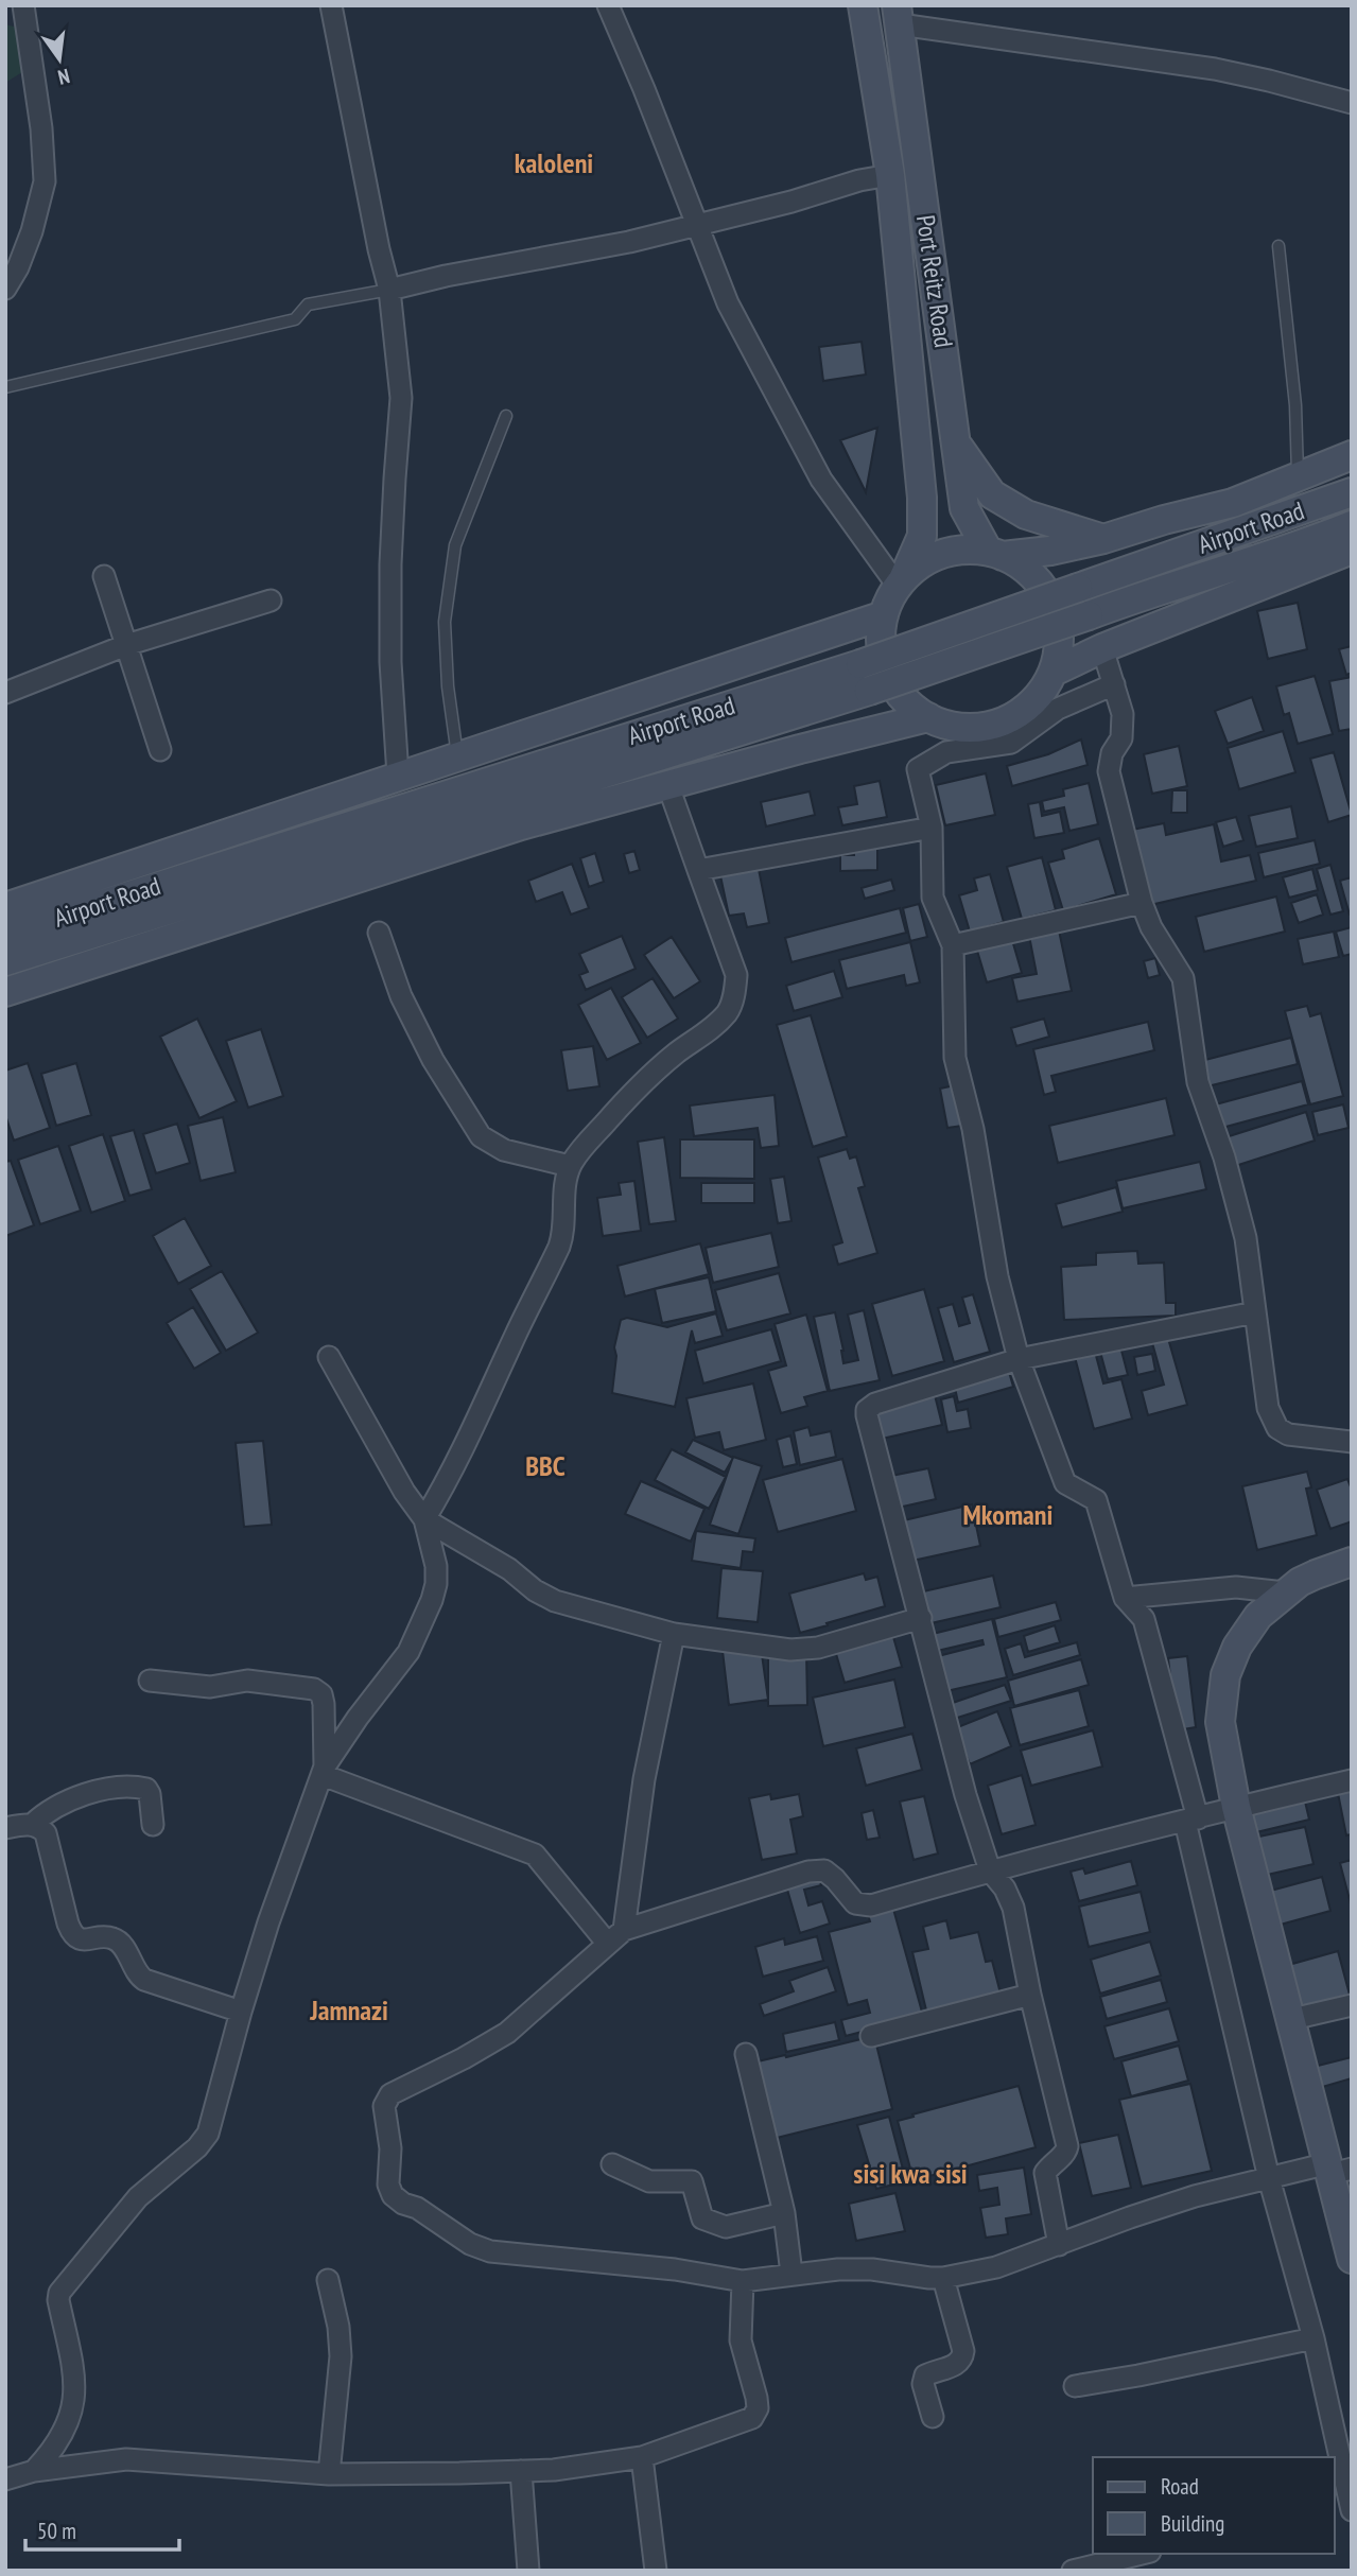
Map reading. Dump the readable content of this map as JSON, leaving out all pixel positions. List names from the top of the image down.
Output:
{
  "streets": {
    "main road": ["Port Reitz Road", "Airport Road"]
  },
  "districts": [
    "kaloleni",
    "BBC",
    "Mkomani",
    "Jamnazi",
    "sisi kwa sisi"
  ],
  "legend": ["Road", "Building"],
  "scale_bar": "50 m",
  "north": "bottom"
}
